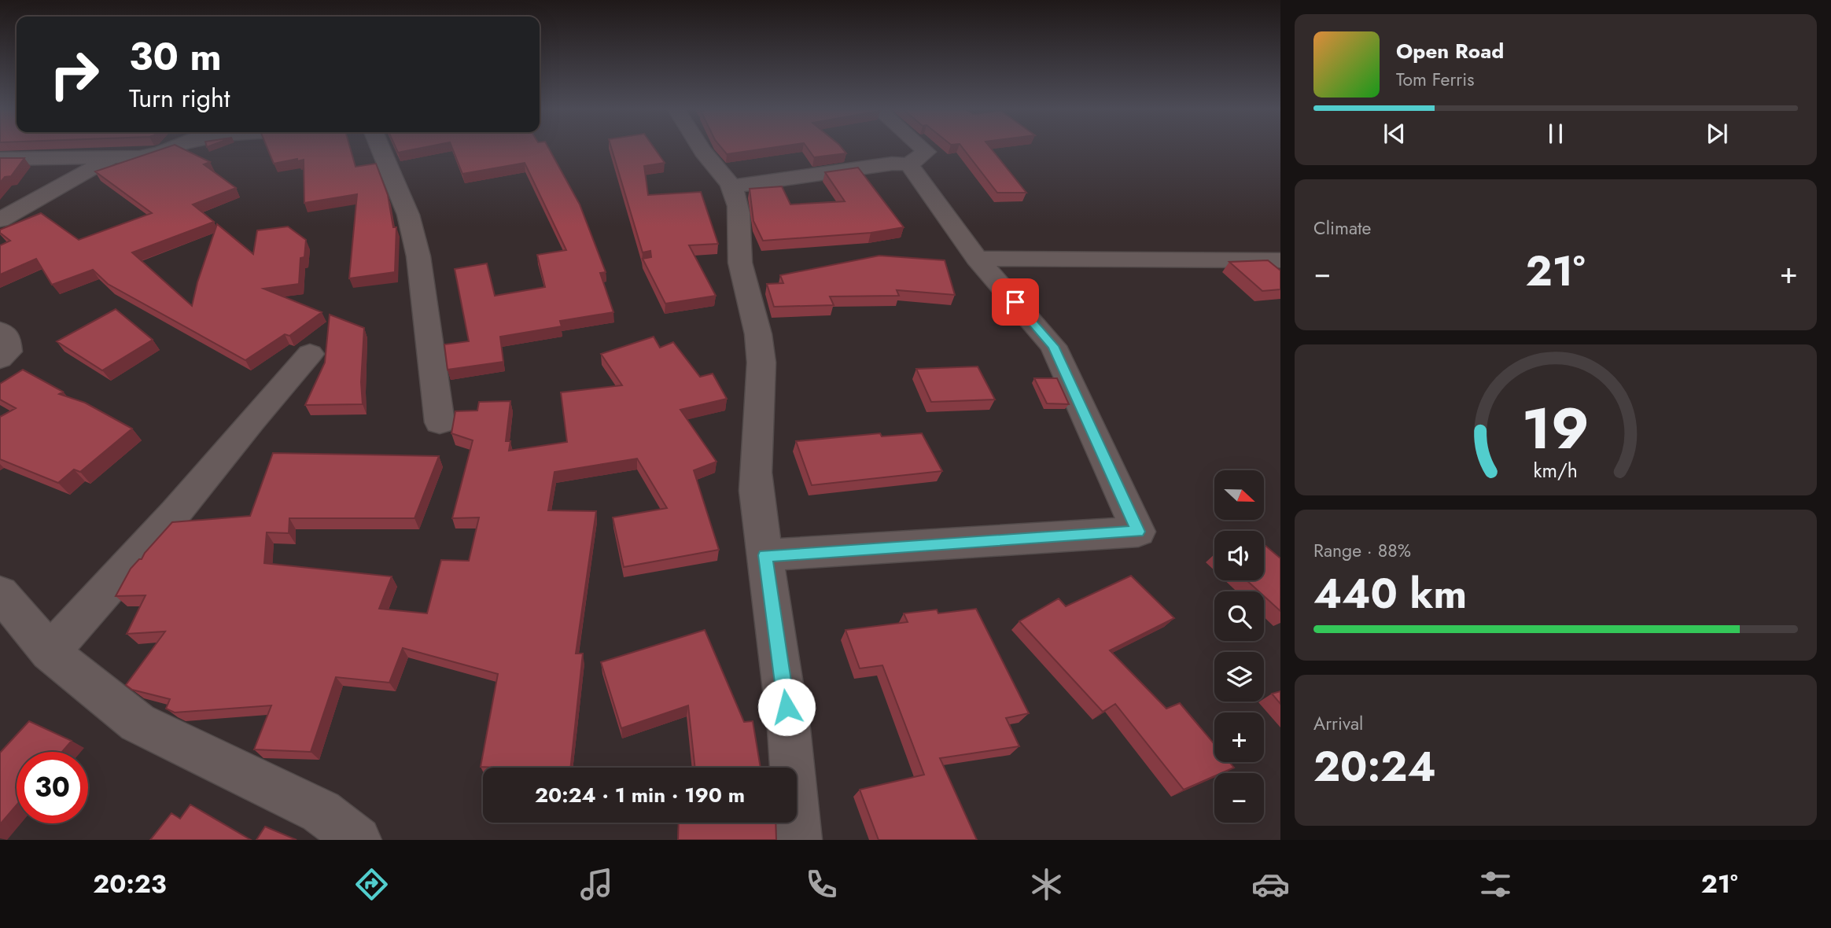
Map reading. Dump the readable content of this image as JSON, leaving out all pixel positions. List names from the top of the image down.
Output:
{
  "north": "right",
  "page": {
    "turn": ["30 m", "Turn right"],
    "song": ["Open Road", "Tom Ferris"],
    "tile": [
      "Climate",
      ["Range · 88%", "440 km"],
      ["Arrival", "20:24"]
    ],
    "heat": ["−", "21°", "+"],
    "map_buttons": ["+", "−"],
    "limit": "30",
    "trip": "20:24 · 1 min · 190 m",
    "tabs": ["20:23", "21°"],
    "gauge": ["19", "km/h"]
  }
}
